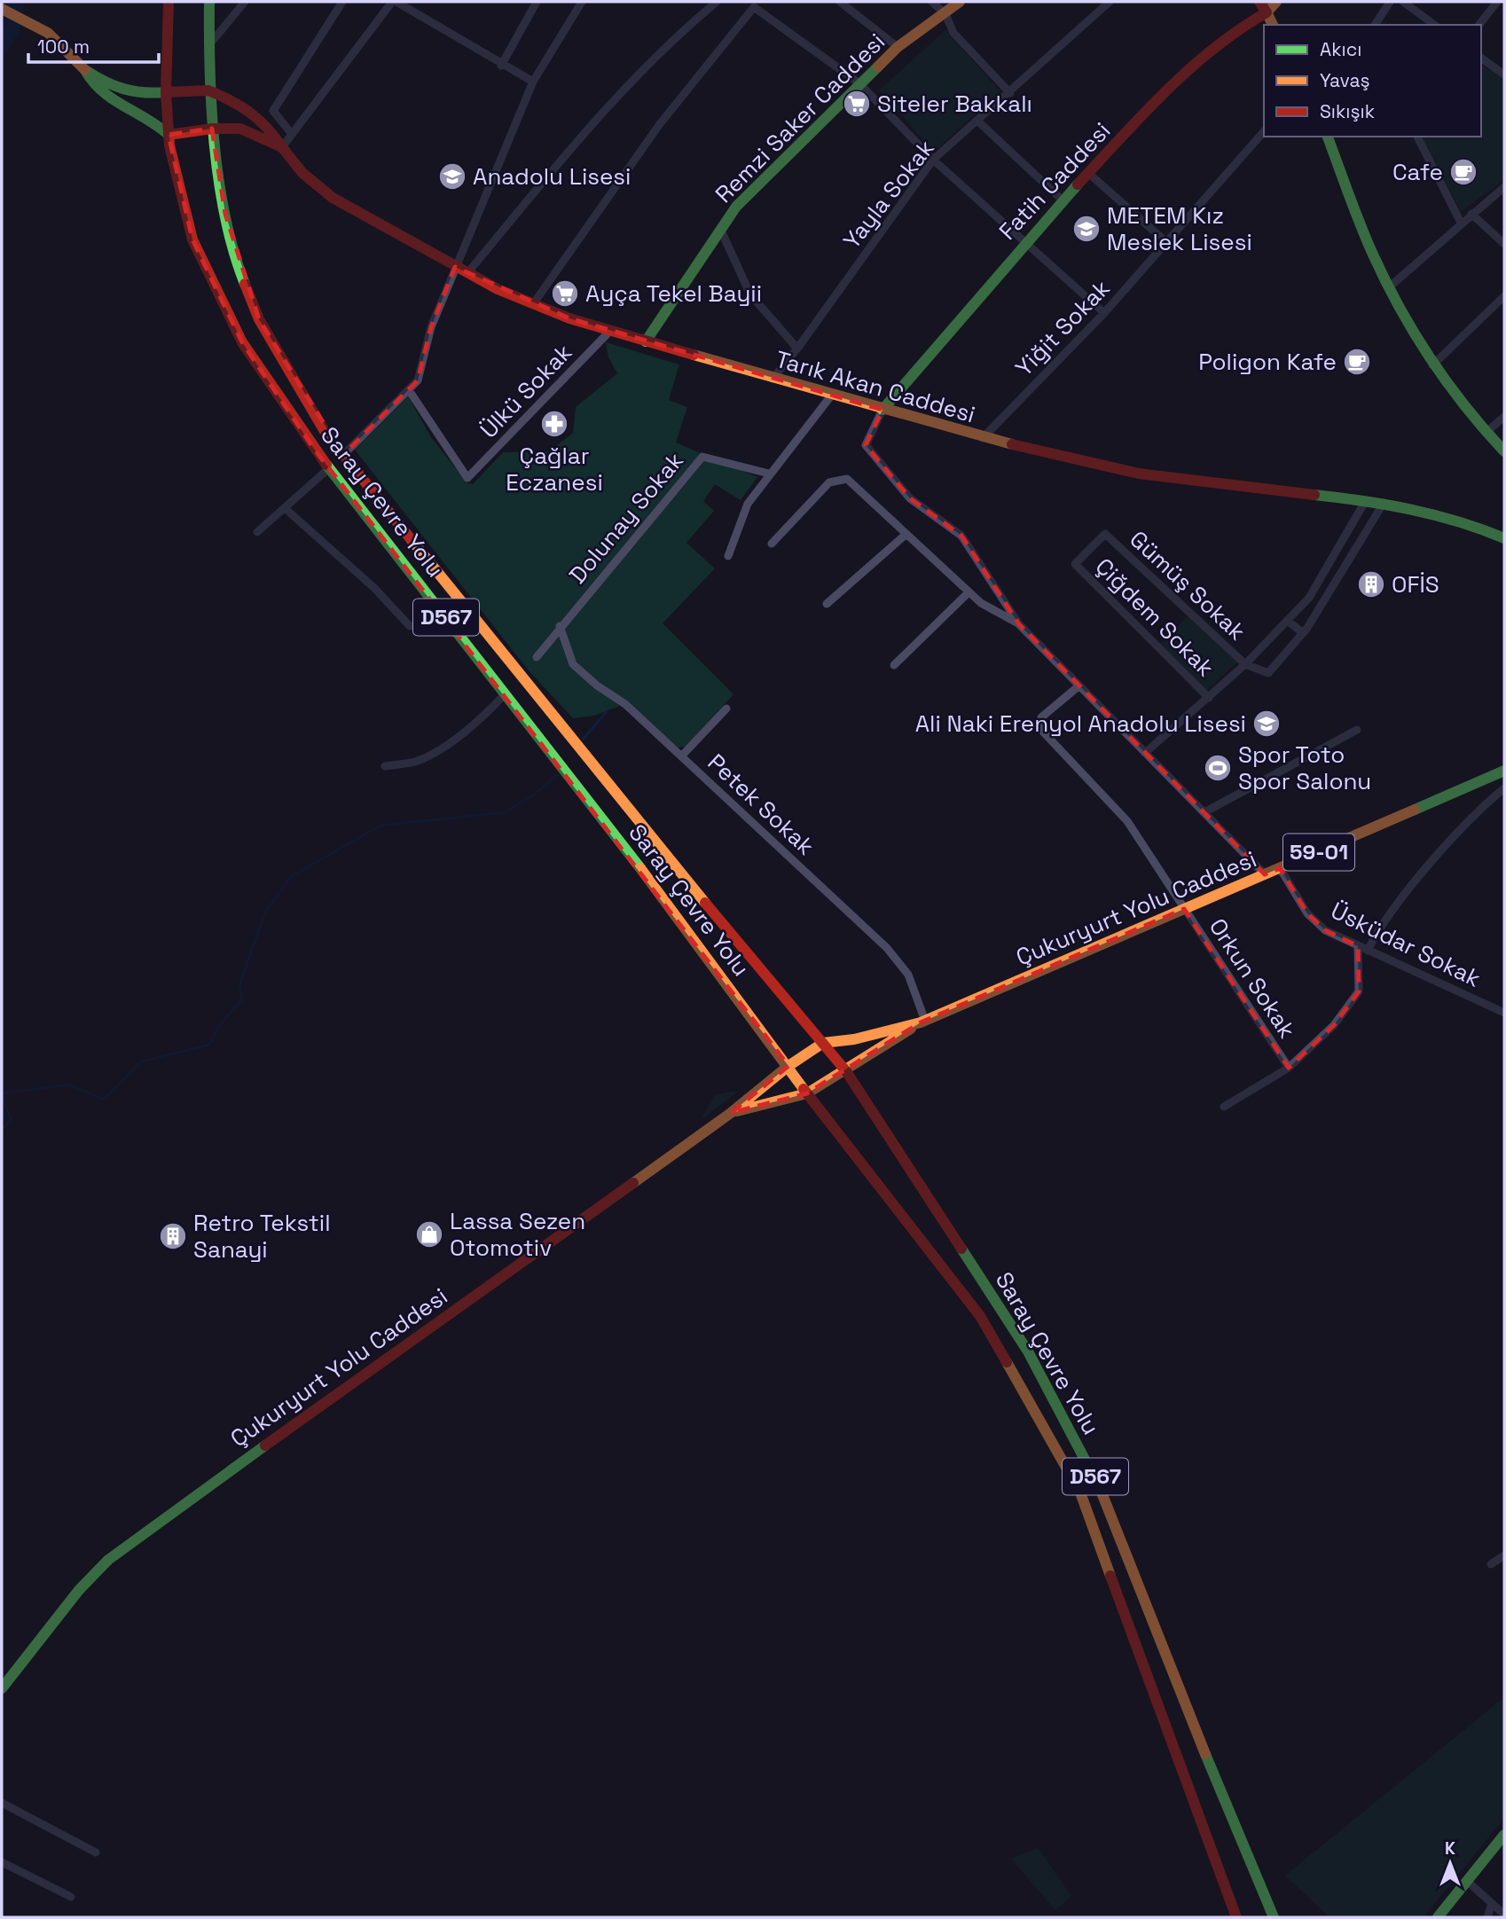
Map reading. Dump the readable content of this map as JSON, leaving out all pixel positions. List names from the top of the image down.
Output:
{
  "streets": {
    "main road": [
      "Remzi Saker Caddesi",
      "Fatih Caddesi",
      "Tarık Akan Caddesi",
      "Saray Çevre Yolu",
      "D567",
      "59-01",
      "Çukuryurt Yolu Caddesi"
    ],
    "street": [
      "Yayla Sokak",
      "Yiğit Sokak",
      "Ülkü Sokak",
      "Dolunay Sokak",
      "Gümüş Sokak",
      "Çiğdem Sokak",
      "Petek Sokak",
      "Üsküdar Sokak",
      "Orkun Sokak"
    ]
  },
  "crossings": [
    ["Remzi Saker Caddesi", "Tarık Akan Caddesi"],
    ["Fatih Caddesi", "Tarık Akan Caddesi"],
    ["Yayla Sokak", "Tarık Akan Caddesi"],
    ["Yiğit Sokak", "Tarık Akan Caddesi"],
    ["Tarık Akan Caddesi", "Ülkü Sokak"],
    ["Tarık Akan Caddesi", "D567"],
    ["Saray Çevre Yolu", "D567"],
    ["Saray Çevre Yolu", "59-01"],
    ["Saray Çevre Yolu", "Çukuryurt Yolu Caddesi"],
    ["Dolunay Sokak", "Petek Sokak"],
    ["Gümüş Sokak", "Çiğdem Sokak"],
    ["D567", "59-01"],
    ["D567", "Çukuryurt Yolu Caddesi"],
    ["Petek Sokak", "59-01"],
    ["Petek Sokak", "Çukuryurt Yolu Caddesi"],
    ["59-01", "Çukuryurt Yolu Caddesi"],
    ["Çukuryurt Yolu Caddesi", "Üsküdar Sokak"],
    ["Çukuryurt Yolu Caddesi", "Orkun Sokak"]
  ],
  "places": {
    "supermarket": ["Siteler Bakkalı", "Ayça Tekel Bayii"],
    "cafe": ["Cafe", "Poligon Kafe"],
    "school or university": ["Anadolu Lisesi", "METEM Kız Meslek Lisesi", "Ali Naki Erenyol Anadolu Lisesi"],
    "pharmacy": ["Çağlar Eczanesi"],
    "building": ["OFİS", "Retro Tekstil Sanayi"],
    "sports": ["Spor Toto Spor Salonu"],
    "shop": ["Lassa Sezen Otomotiv"]
  },
  "legend": ["Akıcı", "Yavaş", "Sıkışık"],
  "scale_bar": "100 m",
  "north": "top"
}
